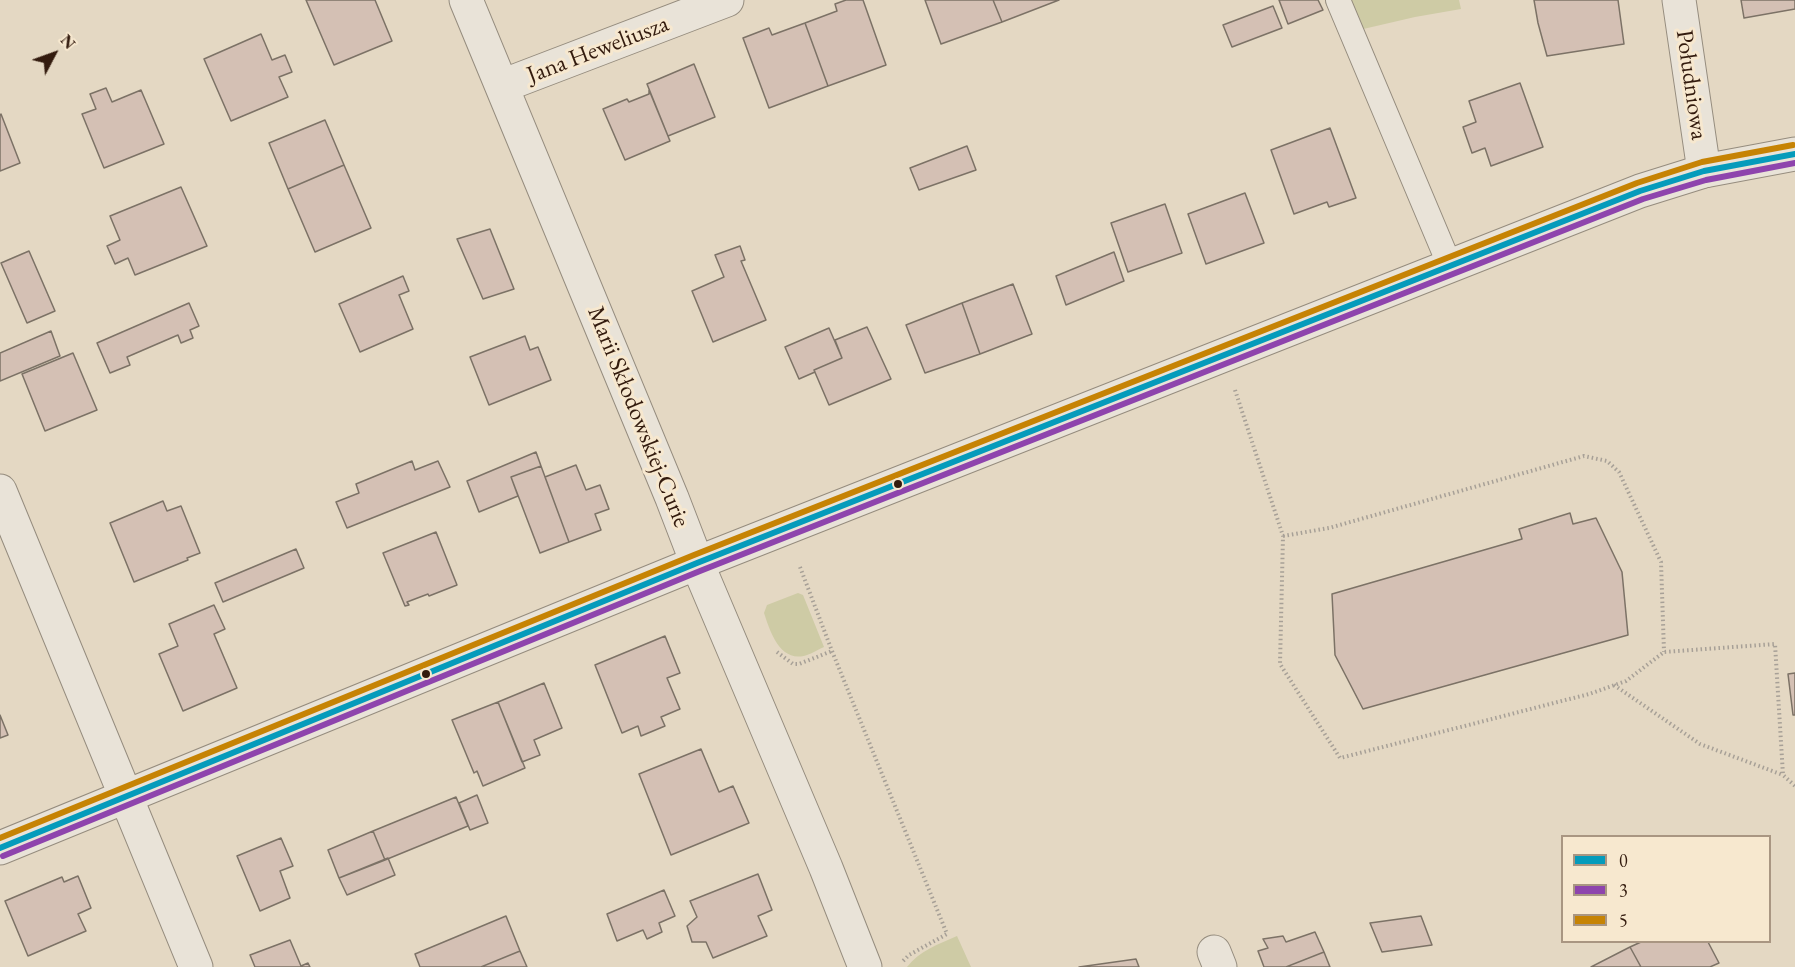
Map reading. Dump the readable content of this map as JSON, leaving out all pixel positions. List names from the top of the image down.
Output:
{
  "streets": {
    "street": ["Jana Heweliusza", "Południowa", "Marii Skłodowskiej-Curie"]
  },
  "crossings": [
    ["Jana Heweliusza", "Marii Skłodowskiej-Curie"]
  ],
  "lines": ["transit line 5", "transit line 0", "transit line 3"],
  "legend": ["0", "3", "5"],
  "north": "top right"
}
